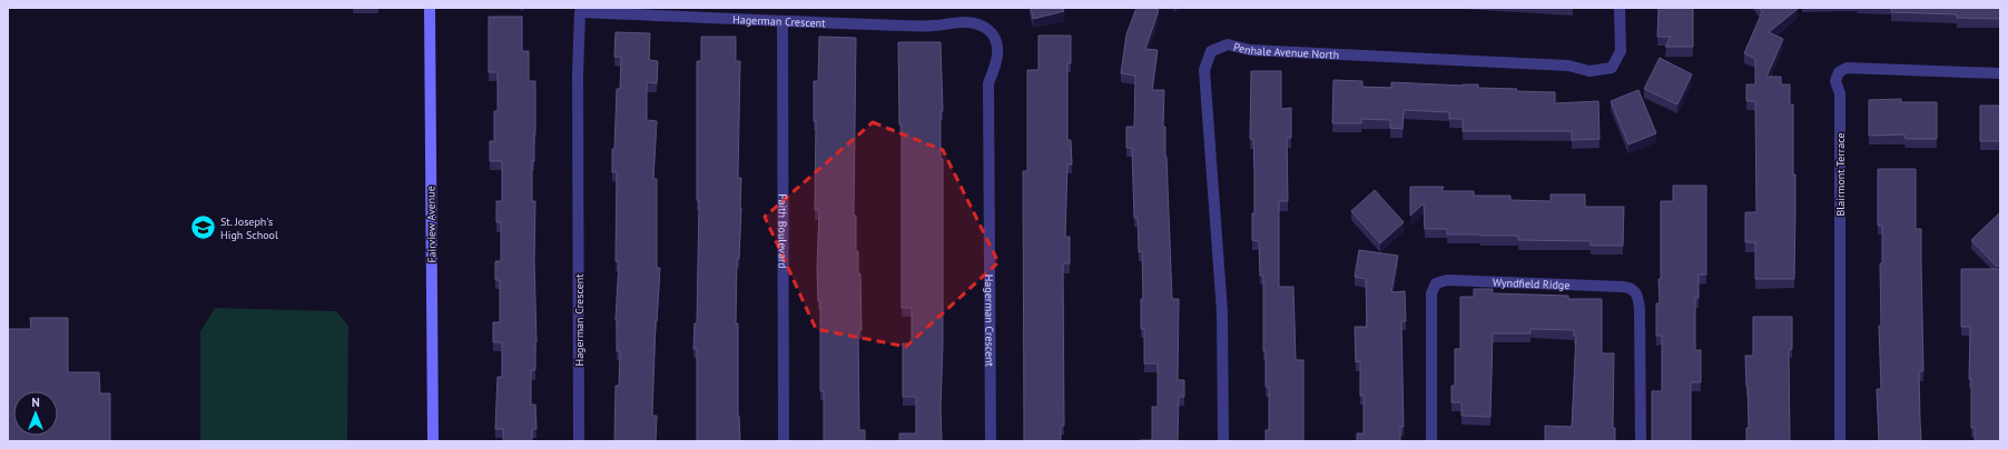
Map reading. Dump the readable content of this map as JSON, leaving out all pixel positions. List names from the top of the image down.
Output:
{
  "streets": {
    "main road": ["Fairview Avenue"],
    "street": [
      "Hagerman Crescent",
      "Penhale Avenue North",
      "Blairmont Terrace",
      "Faith Boulevard",
      "Wyndfield Ridge"
    ]
  },
  "crossings": [
    ["Hagerman Crescent", "Faith Boulevard"]
  ],
  "places": {
    "school or university": ["St. Joseph's High School"]
  },
  "north": "top"
}
